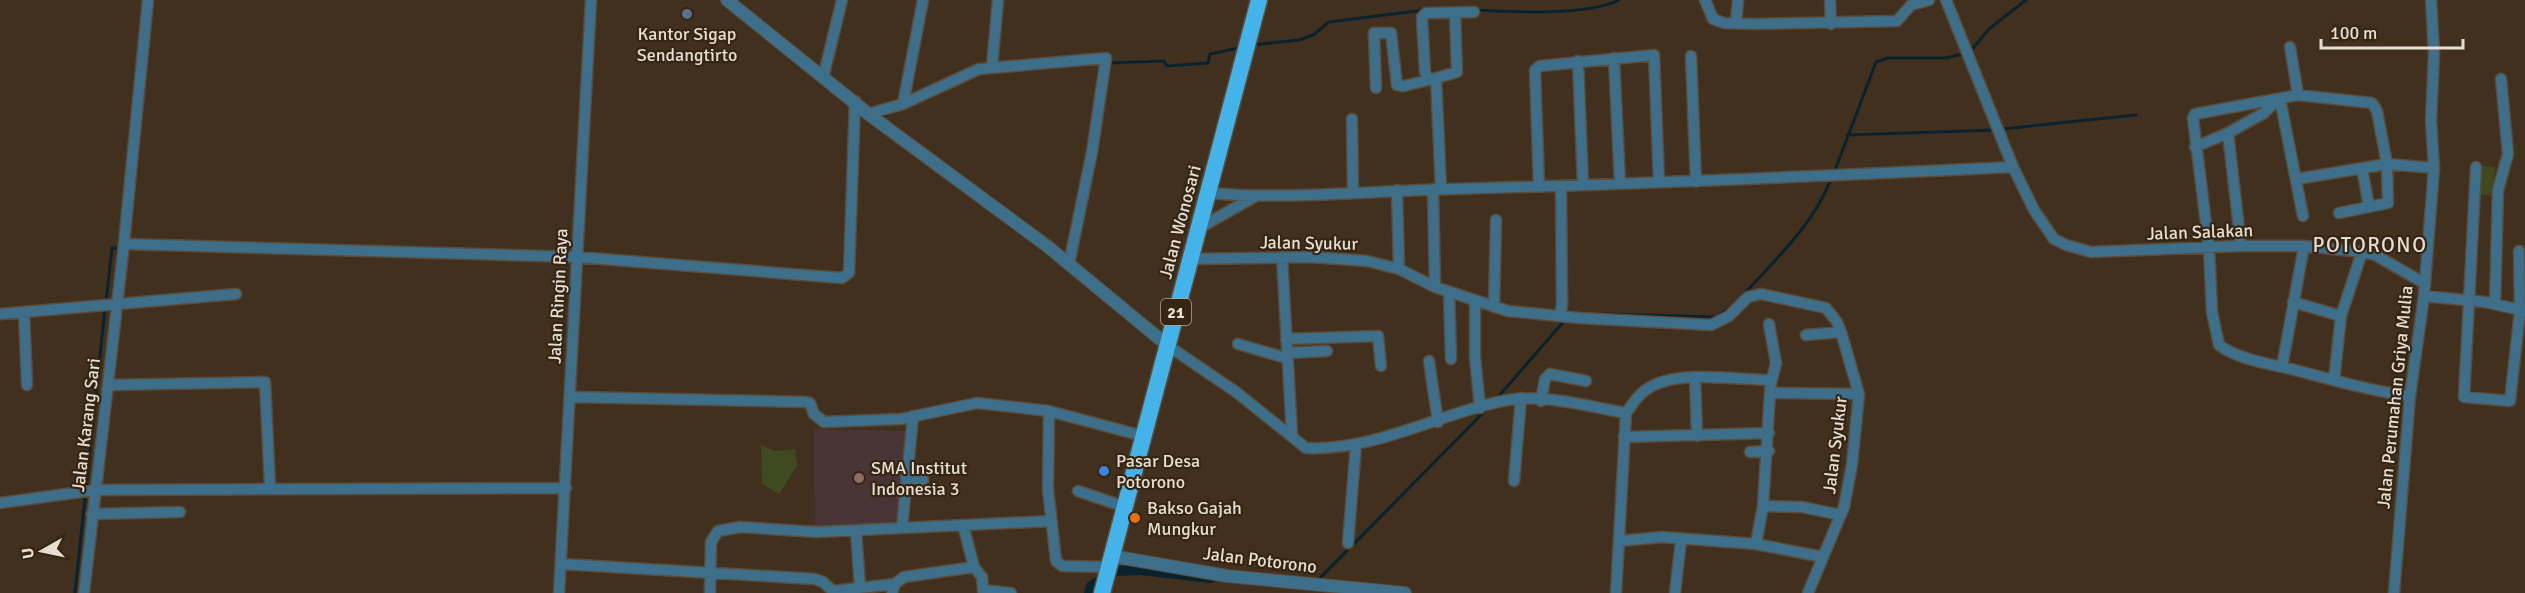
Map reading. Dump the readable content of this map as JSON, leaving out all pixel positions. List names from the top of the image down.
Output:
{
  "streets": {
    "highway": ["Jalan Wonosari", "21"],
    "street": [
      "Jalan Salakan",
      "Jalan Syukur",
      "Jalan Ringin Raya",
      "Jalan Perumahan Griya Mulia",
      "Jalan Karang Sari",
      "Jalan Potorono"
    ]
  },
  "crossings": [
    ["Jalan Wonosari", "Jalan Syukur"],
    ["Jalan Wonosari", "Jalan Potorono"],
    ["Jalan Salakan", "Jalan Perumahan Griya Mulia"]
  ],
  "districts": ["POTORONO"],
  "places": [
    "Kantor Sigap Sendangtirto",
    "Pasar Desa Potorono",
    "SMA Institut Indonesia 3",
    "Bakso Gajah Mungkur"
  ],
  "scale_bar": "100 m",
  "north": "left"
}
